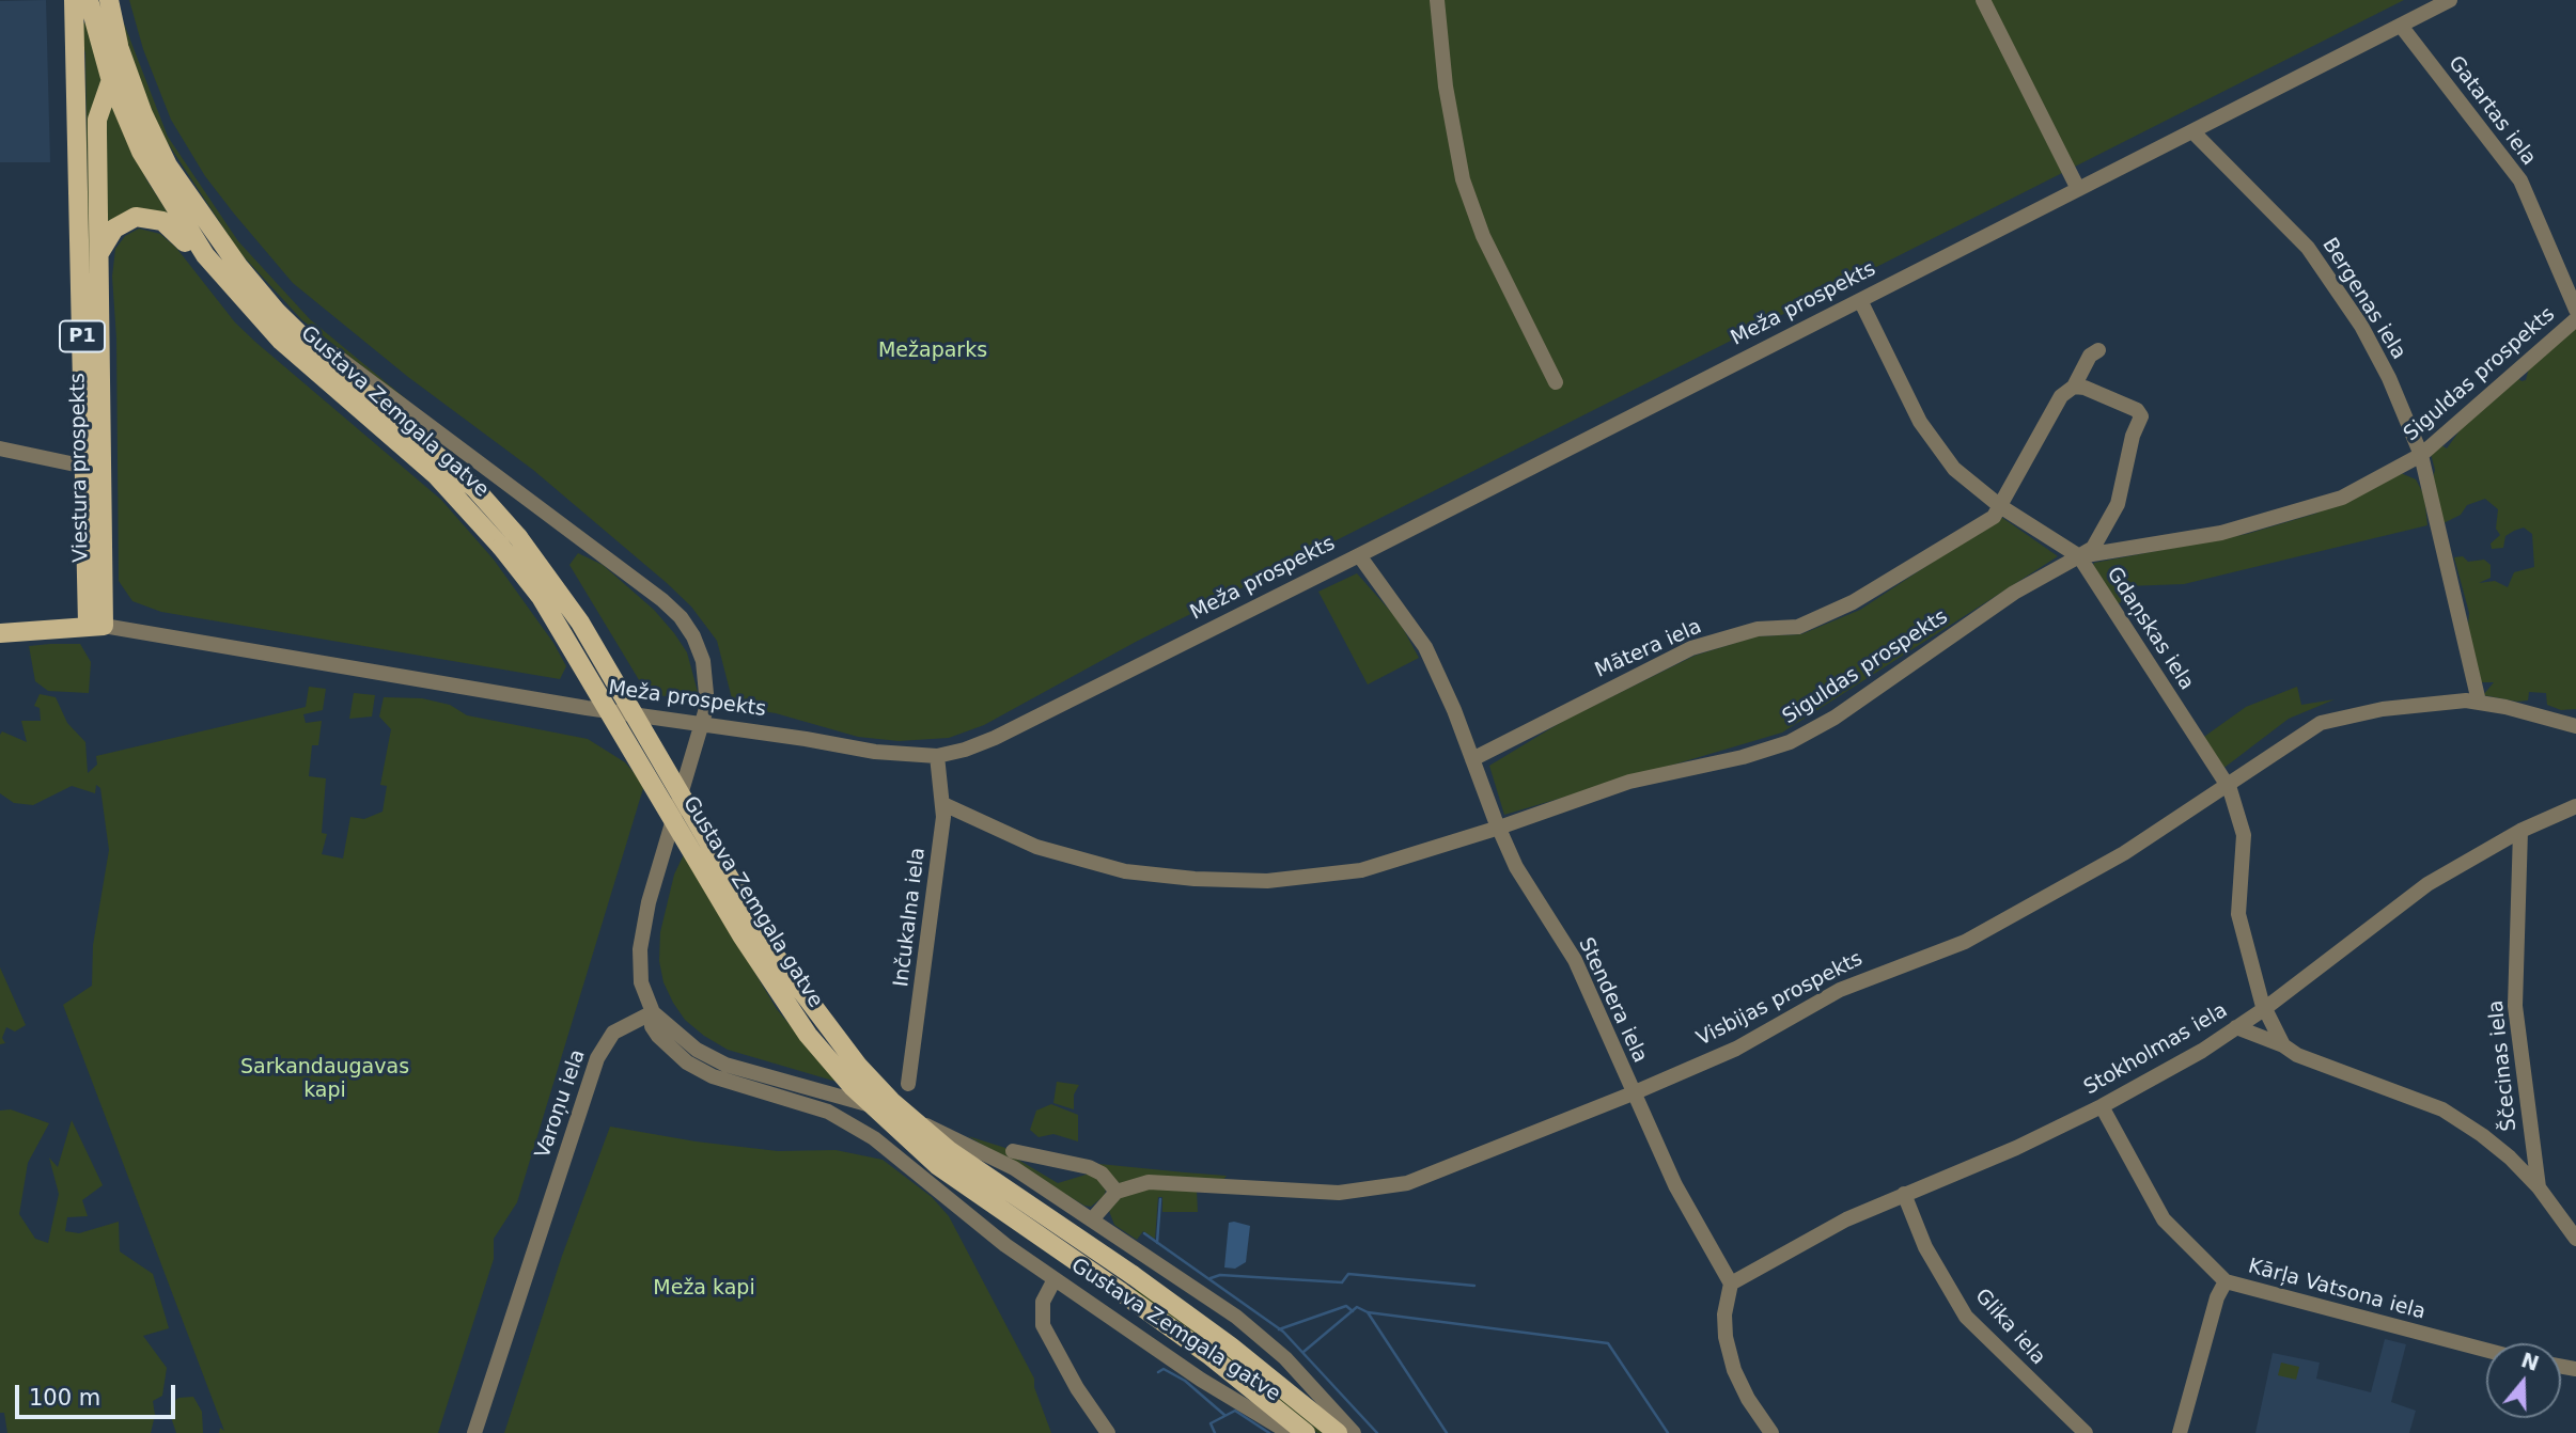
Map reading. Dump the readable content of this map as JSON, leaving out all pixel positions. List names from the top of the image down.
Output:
{
  "streets": {
    "main road": [
      "Meža prospekts",
      "P1",
      "Gustava Zemgala gatve",
      "Viestura prospekts"
    ],
    "street": [
      "Gatartas iela",
      "Bergenas iela",
      "Siguldas prospekts",
      "Gdaņskas iela",
      "Mātera iela",
      "Inčukalna iela",
      "Visbijas prospekts",
      "Stendera iela",
      "Stokholmas iela",
      "Ščecinas iela",
      "Varoņu iela",
      "Kārļa Vatsona iela",
      "Glika iela"
    ]
  },
  "crossings": [
    ["Gatartas iela", "Meža prospekts"],
    ["Bergenas iela", "Meža prospekts"],
    ["Bergenas iela", "Siguldas prospekts"],
    ["Bergenas iela", "Visbijas prospekts"],
    ["Meža prospekts", "Viestura prospekts"],
    ["Meža prospekts", "Gdaņskas iela"],
    ["Meža prospekts", "Inčukalna iela"],
    ["Meža prospekts", "Stendera iela"],
    ["Siguldas prospekts", "Gdaņskas iela"],
    ["Siguldas prospekts", "Inčukalna iela"],
    ["Siguldas prospekts", "Stendera iela"],
    ["Gustava Zemgala gatve", "Viestura prospekts"],
    ["Gustava Zemgala gatve", "Varoņu iela"],
    ["Gdaņskas iela", "Mātera iela"],
    ["Gdaņskas iela", "Visbijas prospekts"],
    ["Gdaņskas iela", "Stokholmas iela"],
    ["Mātera iela", "Stendera iela"],
    ["Visbijas prospekts", "Stendera iela"],
    ["Stendera iela", "Stokholmas iela"],
    ["Stokholmas iela", "Ščecinas iela"],
    ["Stokholmas iela", "Kārļa Vatsona iela"],
    ["Stokholmas iela", "Glika iela"]
  ],
  "parks": ["Mežaparks", "Sarkandaugavas kapi", "Meža kapi"],
  "scale_bar": "100 m",
  "north": "top"
}
